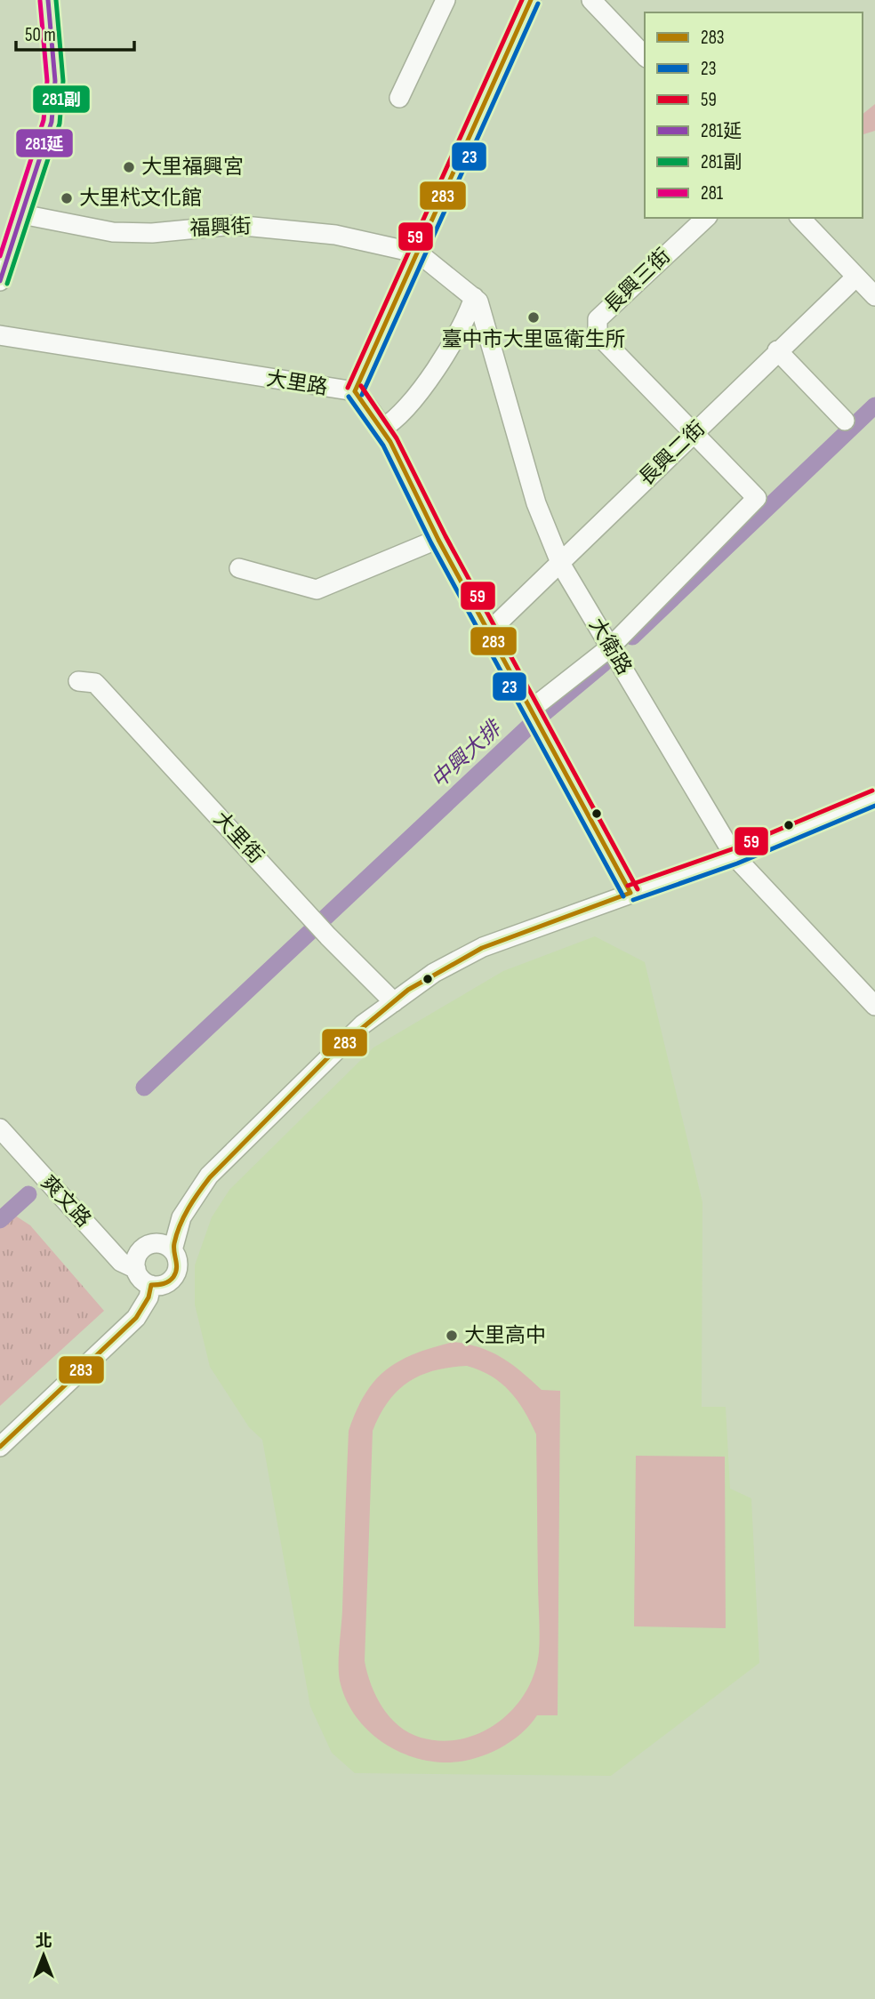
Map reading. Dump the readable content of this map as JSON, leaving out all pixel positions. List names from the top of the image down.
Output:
{
  "streets": {
    "street": [
      "福興街",
      "長興三街",
      "大里路",
      "長興二街",
      "大衛路",
      "大里街",
      "爽文路"
    ]
  },
  "crossings": [
    ["福興街", "大里路"],
    ["福興街", "大衛路"],
    ["長興三街", "長興二街"],
    ["大里路", "大衛路"],
    ["長興二街", "大衛路"]
  ],
  "water": ["中興大排"],
  "places": [
    "大里福興宮",
    "大里杙文化館",
    "臺中市大里區衛生所",
    "大里高中"
  ],
  "lines": [
    "transit line 283",
    "transit line 59",
    "transit line 281延",
    "transit line 281副",
    "transit line 281",
    "transit line 23"
  ],
  "legend": [
    "283",
    "23",
    "59",
    "281延",
    "281副",
    "281"
  ],
  "scale_bar": "50 m",
  "north": "top"
}
